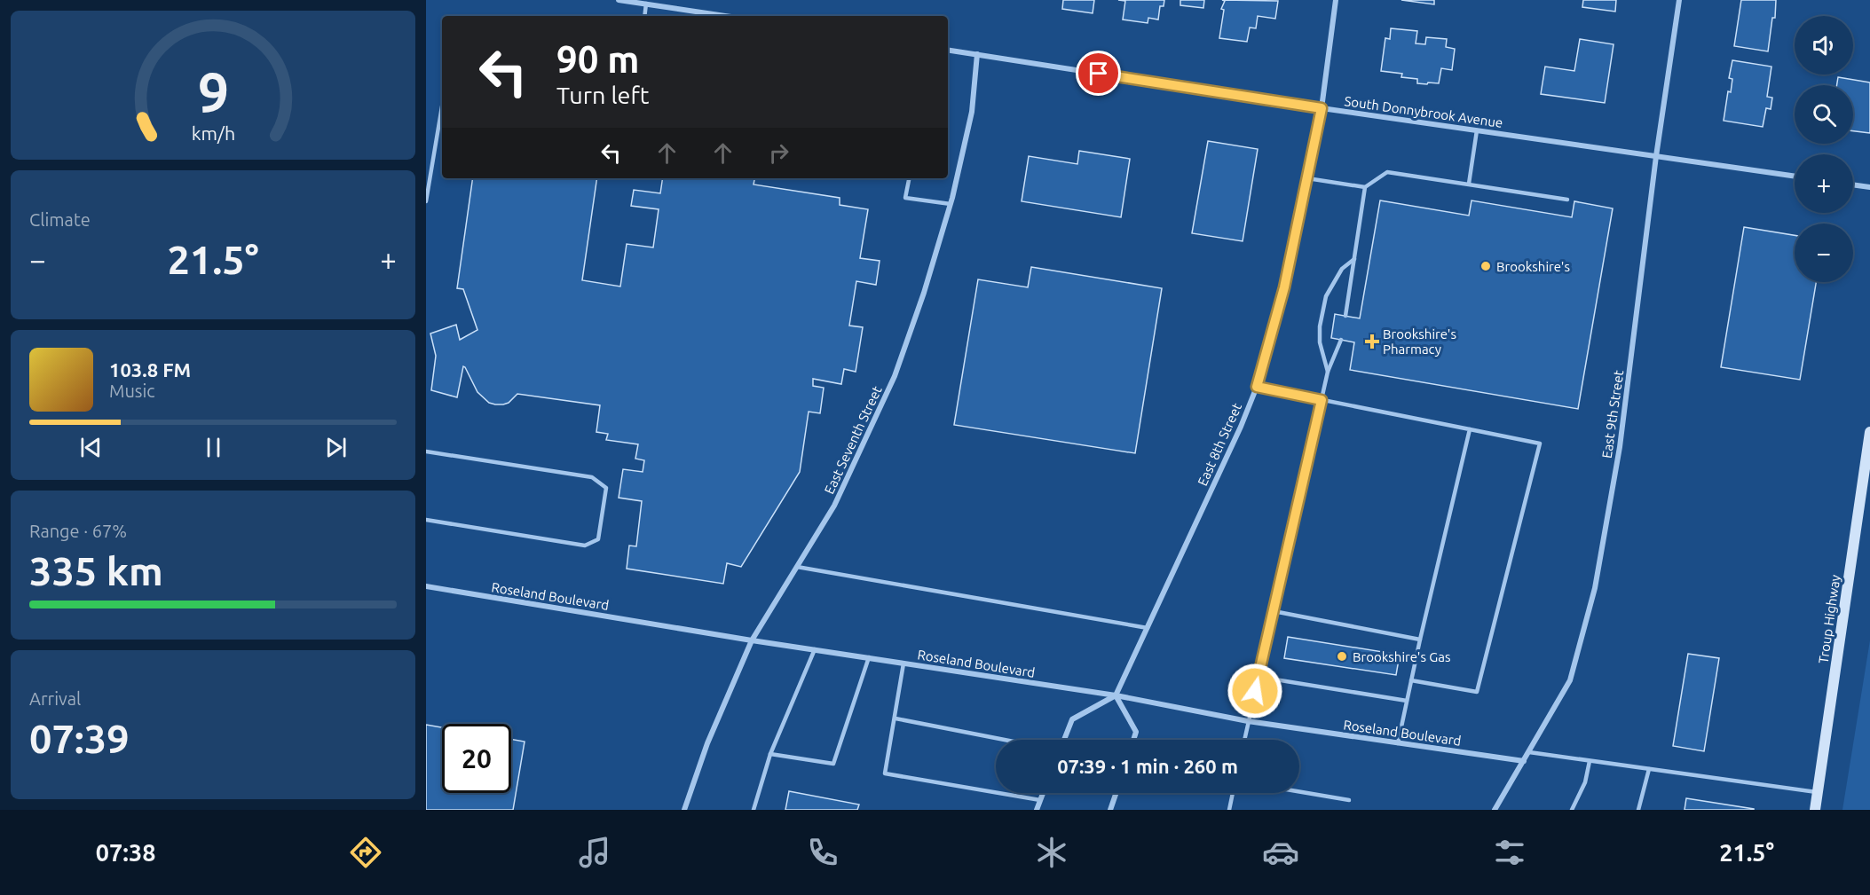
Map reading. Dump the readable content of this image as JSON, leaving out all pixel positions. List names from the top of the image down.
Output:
{
  "streets": {
    "main road": ["Troup Highway"],
    "street": [
      "South Donnybrook Avenue",
      "East 9th Street",
      "East Seventh Street",
      "East 8th Street",
      "Roseland Boulevard"
    ]
  },
  "crossings": [
    ["South Donnybrook Avenue", "East 9th Street"],
    ["South Donnybrook Avenue", "East Seventh Street"],
    ["South Donnybrook Avenue", "East 8th Street"],
    ["East 9th Street", "Roseland Boulevard"],
    ["East Seventh Street", "Roseland Boulevard"],
    ["East 8th Street", "Roseland Boulevard"]
  ],
  "places": {
    "other": ["Brookshire's", "Brookshire's Gas"],
    "health": ["Brookshire's Pharmacy"]
  },
  "page": {
    "map_buttons": ["+", "−"],
    "turn": ["90 m", "Turn left"],
    "tile": [
      "Climate",
      ["Range · 67%", "335 km"],
      ["Arrival", "07:39"]
    ],
    "heat": ["−", "21.5°", "+"],
    "song": ["103.8 FM", "Music"],
    "limit": "20",
    "trip": "07:39 · 1 min · 260 m",
    "tabs": ["07:38", "21.5°"],
    "gauge": ["9", "km/h"]
  }
}
